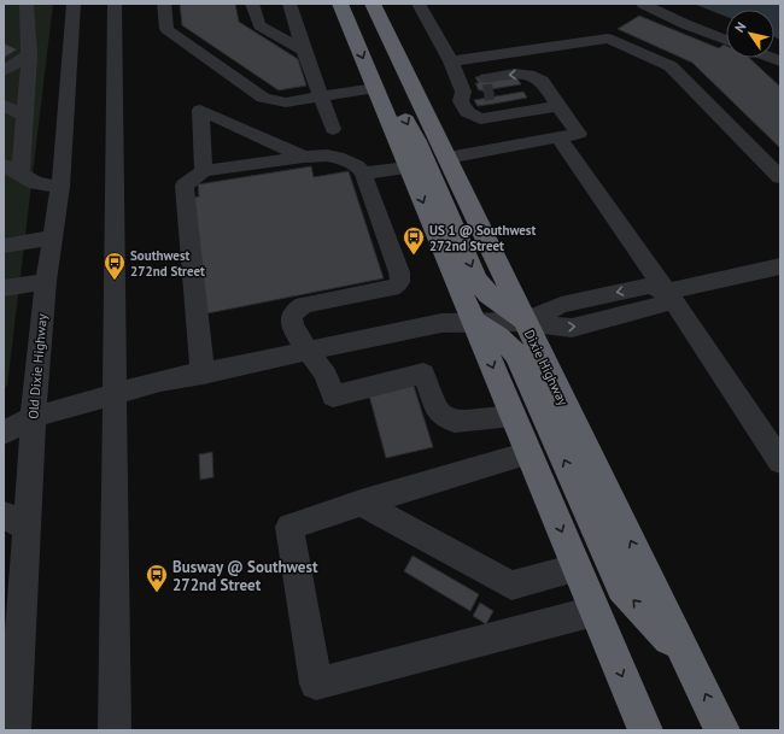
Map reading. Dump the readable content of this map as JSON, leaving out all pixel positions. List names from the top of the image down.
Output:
{
  "streets": {
    "highway": ["Dixie Highway"],
    "street": ["Old Dixie Highway"]
  },
  "places": {
    "bus stop": ["US 1 @ Southwest 272nd Street", "Southwest 272nd Street", "Busway @ Southwest 272nd Street"]
  },
  "north": "top left"
}
